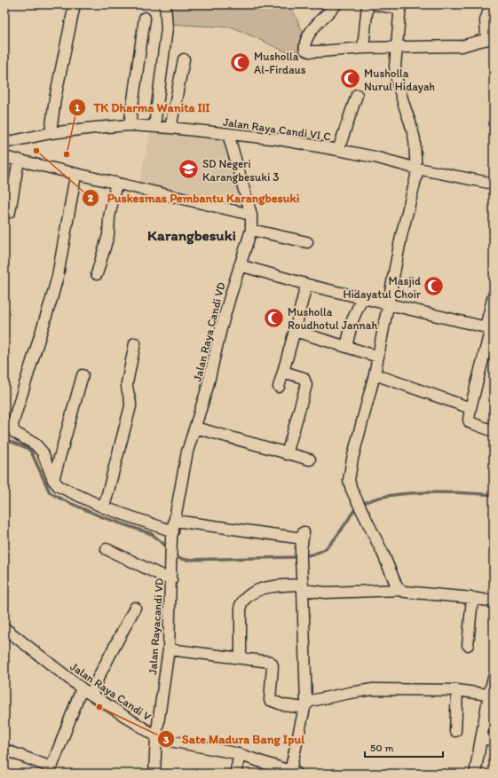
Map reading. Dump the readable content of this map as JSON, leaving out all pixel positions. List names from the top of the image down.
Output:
{
  "streets": {
    "street": [
      "Jalan Raya Candi VI C",
      "Jalan Raya Candi VD",
      "Jalan Rayacandi VD",
      "Jalan Raya Candi V"
    ]
  },
  "crossings": [
    ["Jalan Raya Candi VI C", "Jalan Raya Candi VD"],
    ["Jalan Raya Candi VD", "Jalan Rayacandi VD"],
    ["Jalan Rayacandi VD", "Jalan Raya Candi V"]
  ],
  "districts": ["Karangbesuki"],
  "places": {
    "mosque": [
      "Musholla Al-Firdaus",
      "Musholla Nurul Hidayah",
      "Masjid Hidayatul Choir",
      "Musholla Roudhotul Jannah"
    ],
    "other": ["Puskesmas Pembantu Karangbesuki", "TK Dharma Wanita III", "Sate Madura Bang Ipul"],
    "school or university": ["SD Negeri Karangbesuki 3"]
  },
  "scale_bar": "50 m"
}
